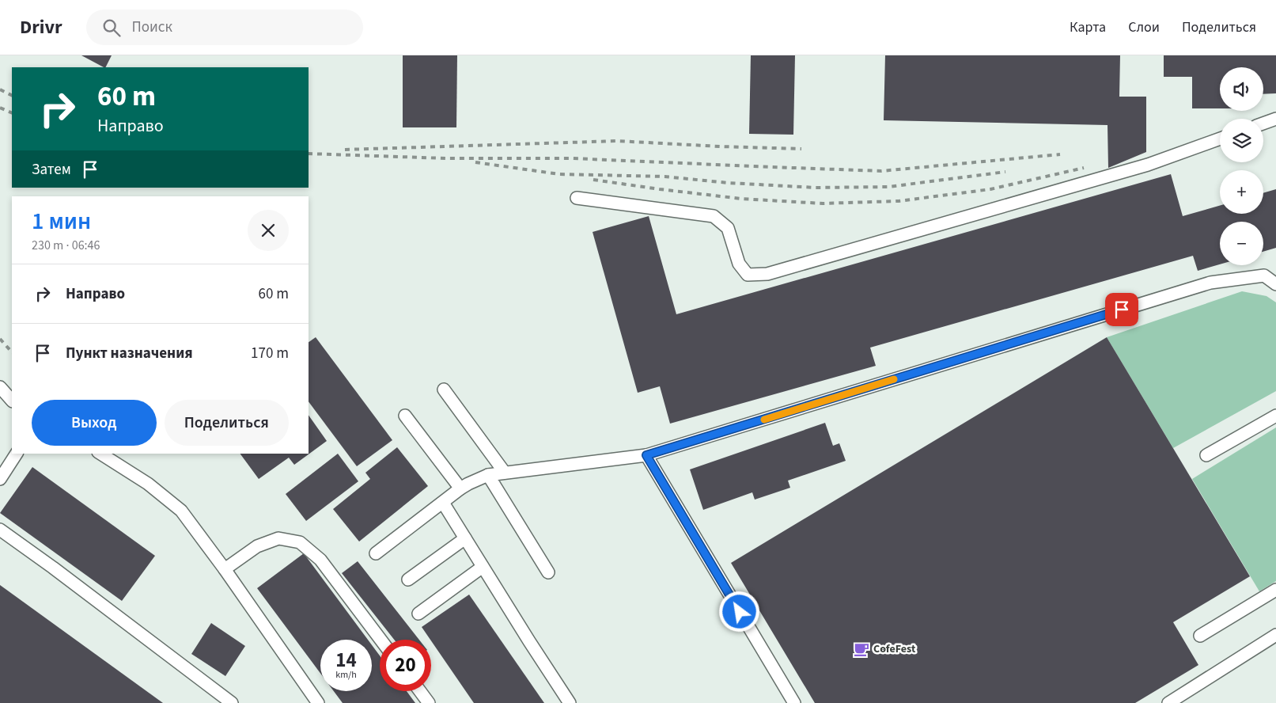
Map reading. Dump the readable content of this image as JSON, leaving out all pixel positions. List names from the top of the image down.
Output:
{
  "places": {
    "cafe": ["CofeFest"]
  },
  "page": {
    "header": "Drivr",
    "search": "Поиск",
    "nav": ["Карта", "Слои", "Поделиться"],
    "map_buttons": ["+", "−"],
    "turn": ["60 m", "Направо"],
    "then": "Затем",
    "heading": ["1 мин", "230 m · 06:46"],
    "list": [
      {
        "name": "Направо",
        "value": "60 m"
      },
      {
        "name": "Пункт назначения",
        "value": "170 m"
      }
    ],
    "buttons": ["Выход", "Поделиться"],
    "speed": "14 km/h",
    "limit": "20"
  }
}
